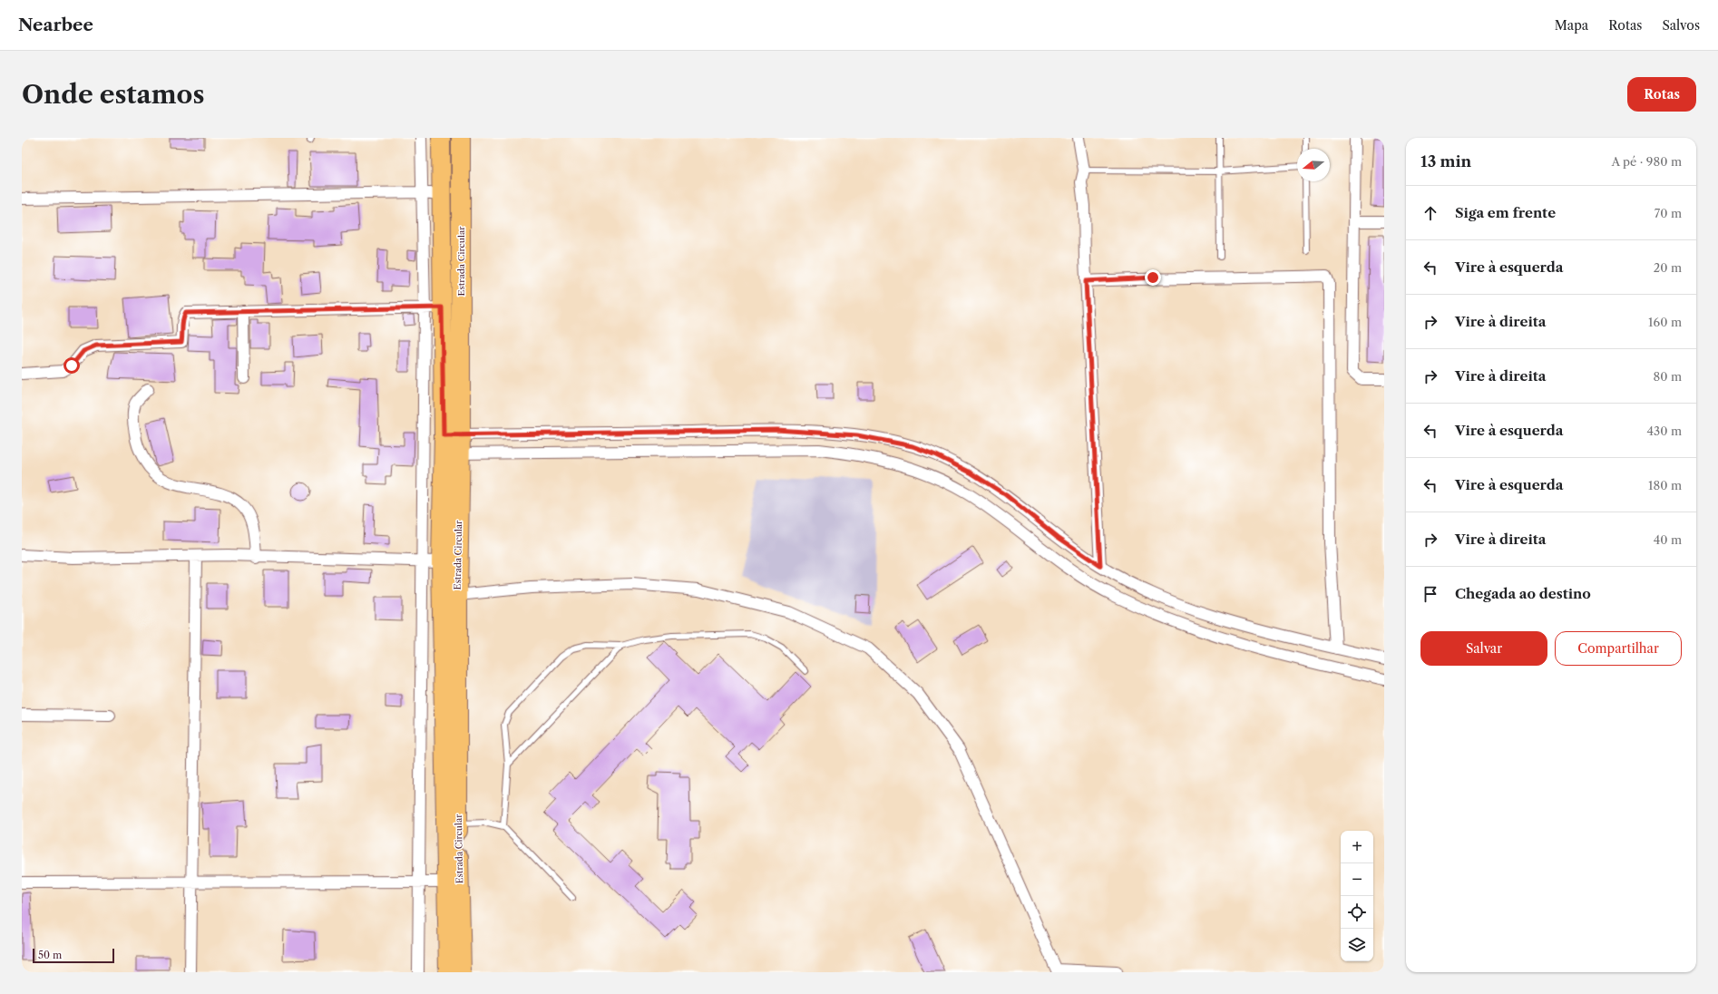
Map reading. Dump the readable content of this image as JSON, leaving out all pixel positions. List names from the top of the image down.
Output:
{
  "streets": {
    "main road": ["Estrada Circular"]
  },
  "scale_bar": "50 m",
  "north": "left",
  "page": {
    "header": "Nearbee",
    "nav": ["Mapa", "Rotas", "Salvos"],
    "buttons": [
      "Rotas",
      ["Salvar", "Compartilhar"]
    ],
    "title": "Onde estamos",
    "heading": ["13 min", "A pé · 980 m"],
    "list": [
      ["Siga em frente", "70 m"],
      ["Vire à esquerda", "20 m"],
      ["Vire à direita", "160 m"],
      ["Vire à direita", "80 m"],
      ["Vire à esquerda", "430 m"],
      ["Vire à esquerda", "180 m"],
      ["Vire à direita", "40 m"],
      "Chegada ao destino"
    ],
    "map_buttons": ["+", "−"],
    "scale": "50 m"
  }
}
